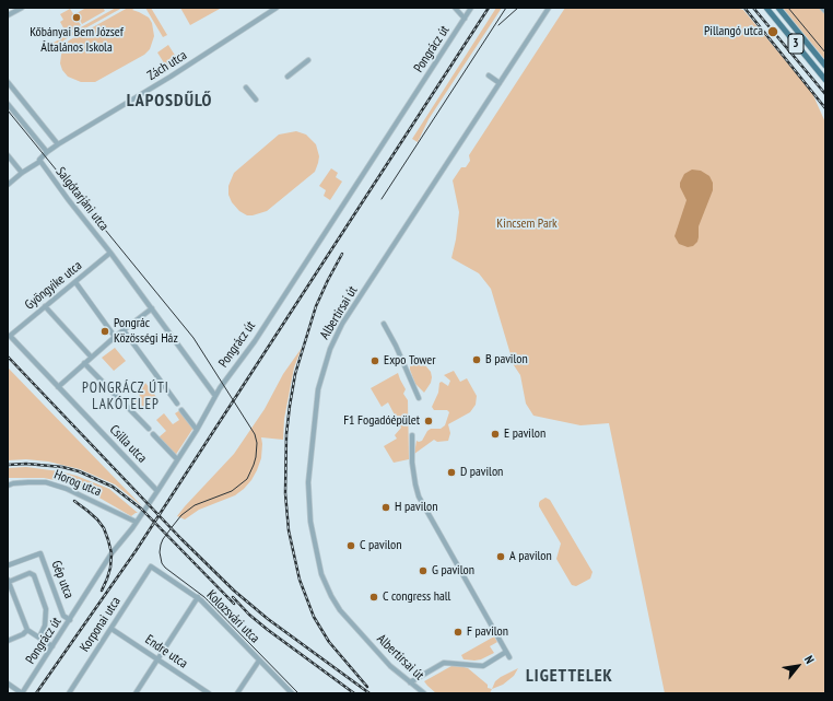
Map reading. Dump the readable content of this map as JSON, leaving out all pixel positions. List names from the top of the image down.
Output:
{
  "streets": {
    "main road": ["3"],
    "street": [
      "Pongrácz út",
      "Zách utca",
      "Salgótarjáni utca",
      "Gyöngyike utca",
      "Albertirsai út",
      "Csilla utca",
      "Horog utca",
      "Gép utca",
      "Kolozsvári utca",
      "Korponai utca",
      "Endre utca"
    ]
  },
  "crossings": [
    ["Pongrácz út", "Salgótarjáni utca"],
    ["Pongrácz út", "Csilla utca"],
    ["Pongrácz út", "Horog utca"],
    ["Pongrácz út", "Gép utca"],
    ["Zách utca", "Salgótarjáni utca"],
    ["Salgótarjáni utca", "Gyöngyike utca"],
    ["Gyöngyike utca", "Csilla utca"],
    ["Kolozsvári utca", "Korponai utca"],
    ["Korponai utca", "Endre utca"]
  ],
  "districts": ["LAPOSDŰLŐ", "PONGRÁCZ ÚTI LAKÓTELEP", "LIGETTELEK"],
  "parks": ["Kincsem Park"],
  "places": [
    "Kőbányai Bem József Általános Iskola",
    "Pillangó utca",
    "Pongrác Közösségi Ház",
    "B pavilon",
    "Expo Tower",
    "F1 Fogadóépület",
    "E pavilon",
    "D pavilon",
    "H pavilon",
    "C pavilon",
    "A pavilon",
    "G pavilon",
    "C congress hall",
    "F pavilon"
  ],
  "north": "top right"
}
